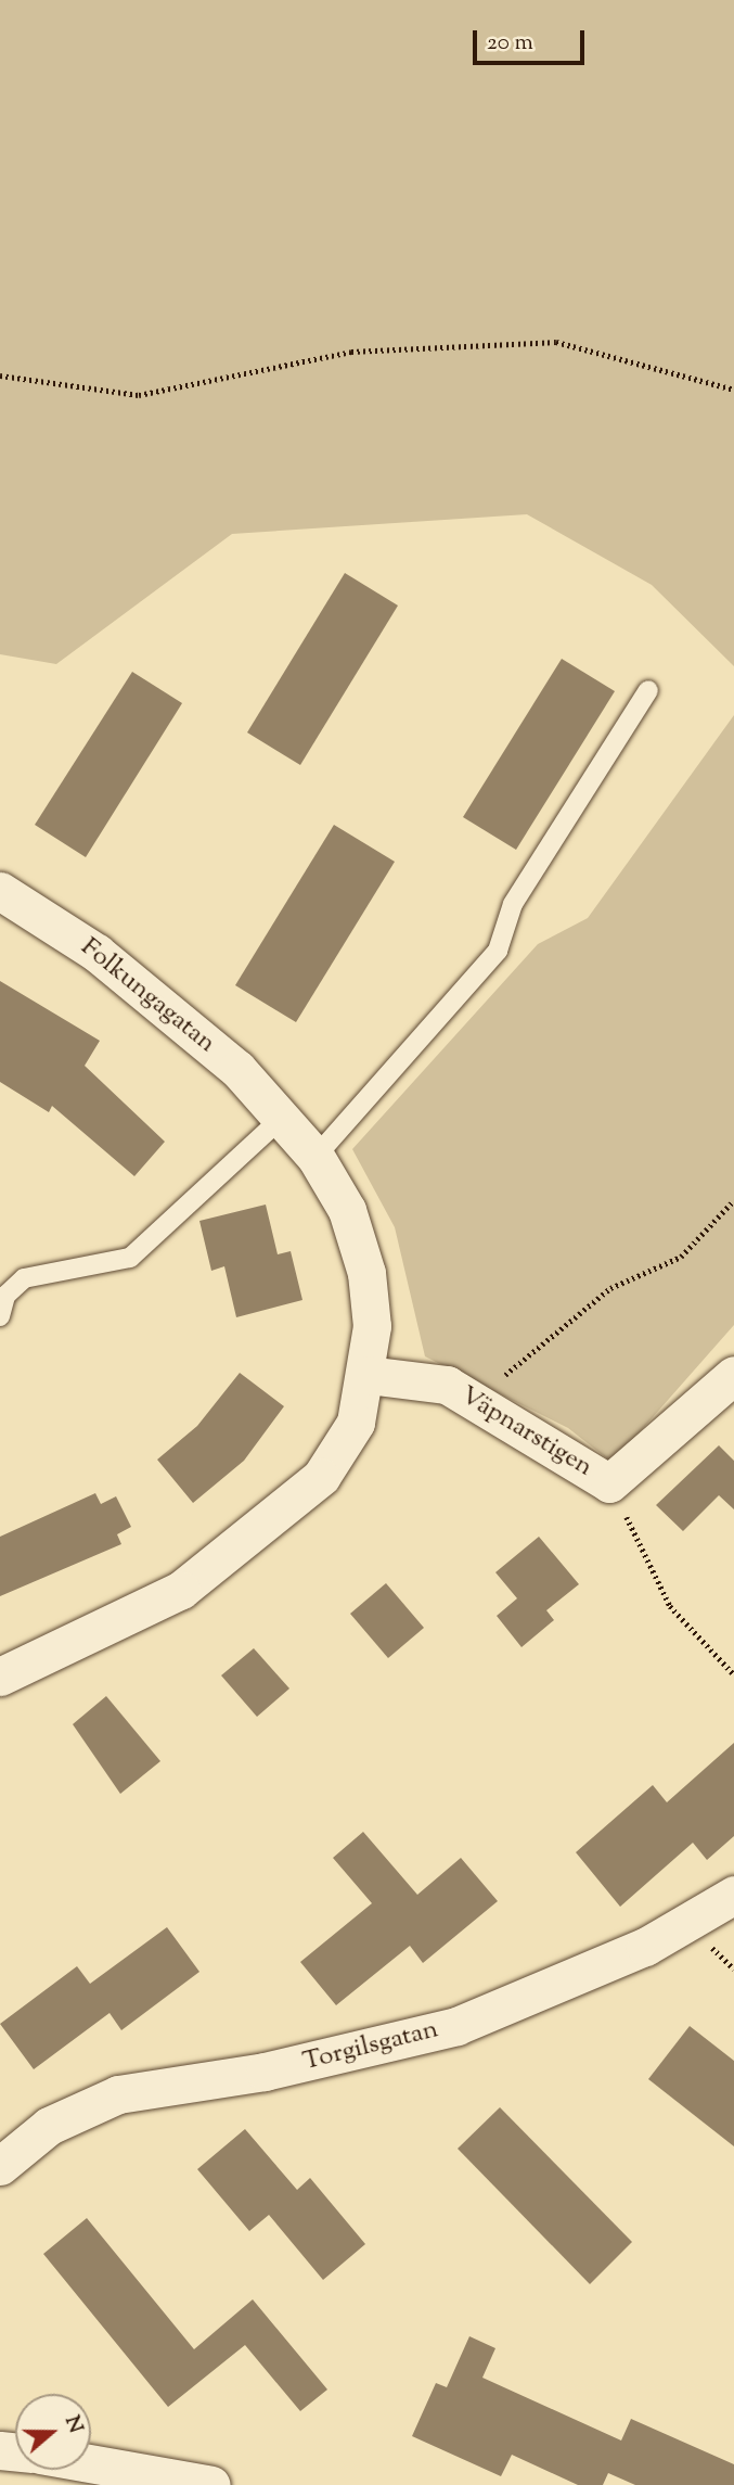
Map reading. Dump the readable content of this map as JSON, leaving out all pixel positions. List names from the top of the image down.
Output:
{
  "streets": {
    "street": ["Folkungagatan", "Väpnarstigen", "Torgilsgatan"]
  },
  "crossings": [
    ["Folkungagatan", "Väpnarstigen"]
  ],
  "scale_bar": "20 m",
  "north": "right"
}
